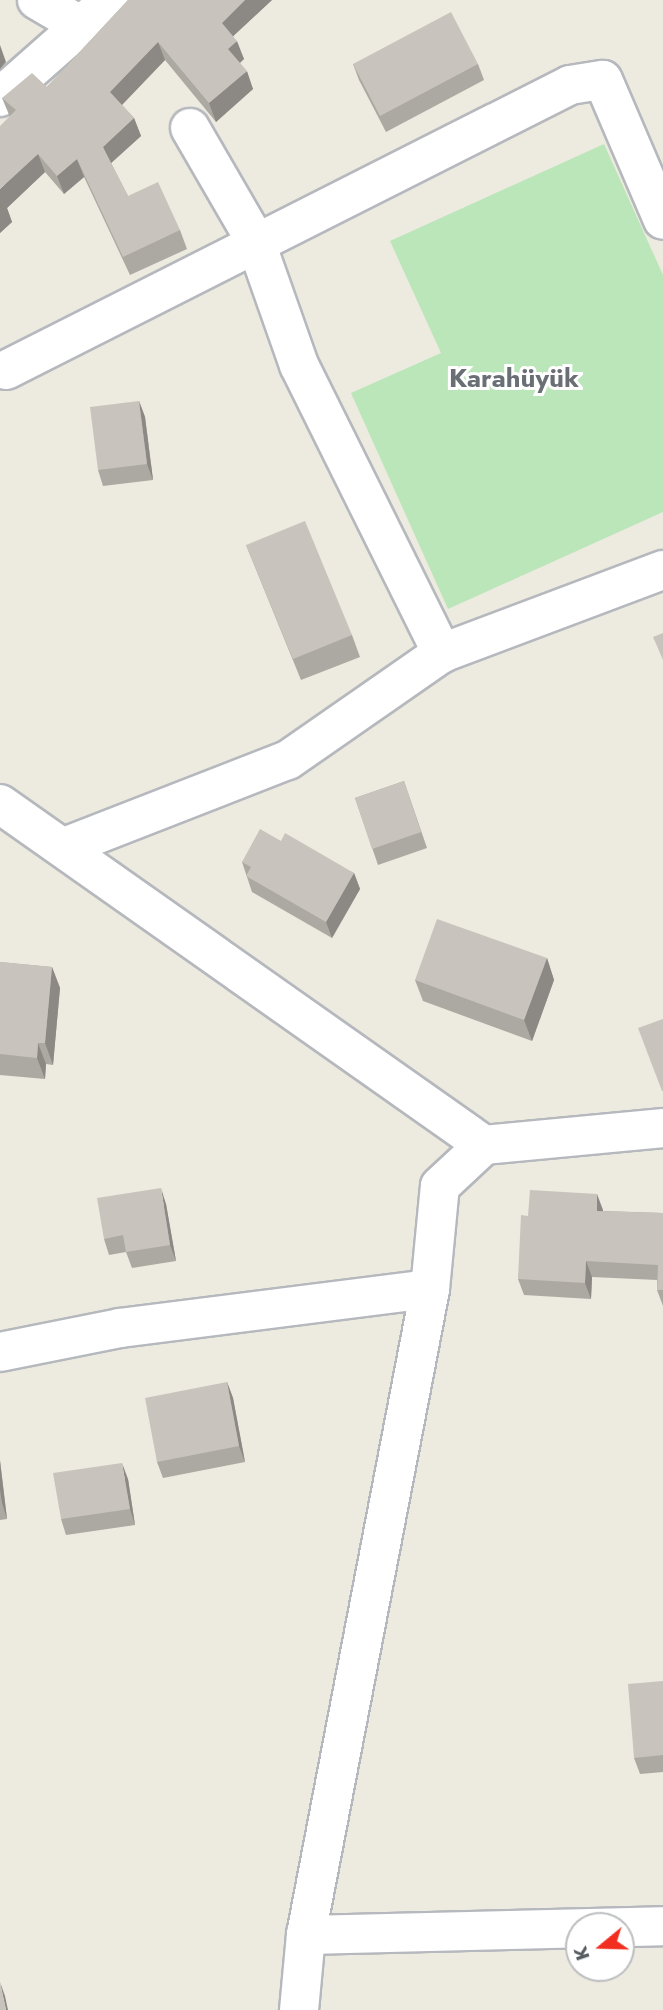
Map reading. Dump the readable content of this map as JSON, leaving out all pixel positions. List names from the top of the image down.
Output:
{
  "districts": ["Karahüyük"],
  "north": "left"
}
